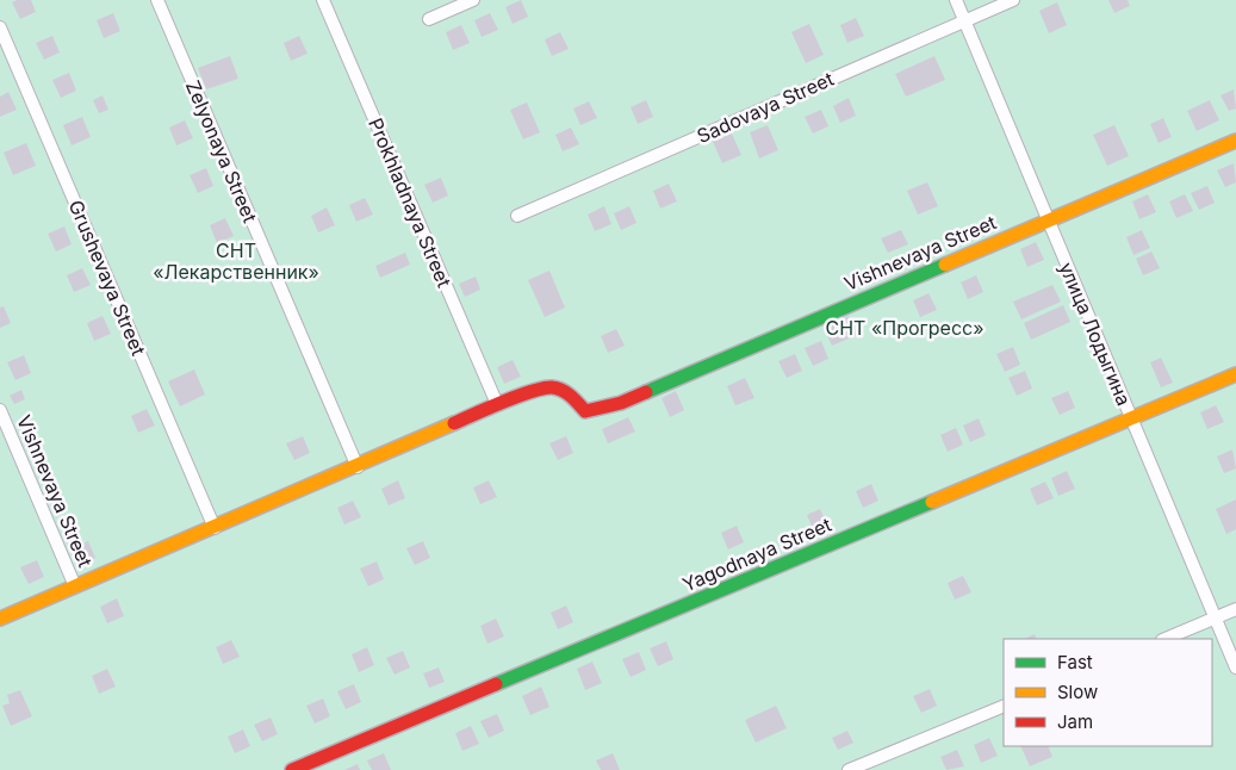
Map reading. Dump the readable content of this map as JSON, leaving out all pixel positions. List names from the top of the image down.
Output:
{
  "streets": {
    "street": [
      "Sadovaya Street",
      "Zelyonaya Street",
      "Prokhladnaya Street",
      "Vishnevaya Street",
      "Grushevaya Street",
      "улица Лодыгина",
      "Yagodnaya Street"
    ]
  },
  "crossings": [
    ["Sadovaya Street", "улица Лодыгина"],
    ["Prokhladnaya Street", "Vishnevaya Street"],
    ["Vishnevaya Street", "улица Лодыгина"],
    ["улица Лодыгина", "Yagodnaya Street"]
  ],
  "parks": ["СНТ «Лекарственник»", "СНТ «Прогресс»"],
  "legend": ["Fast", "Slow", "Jam"]
}
